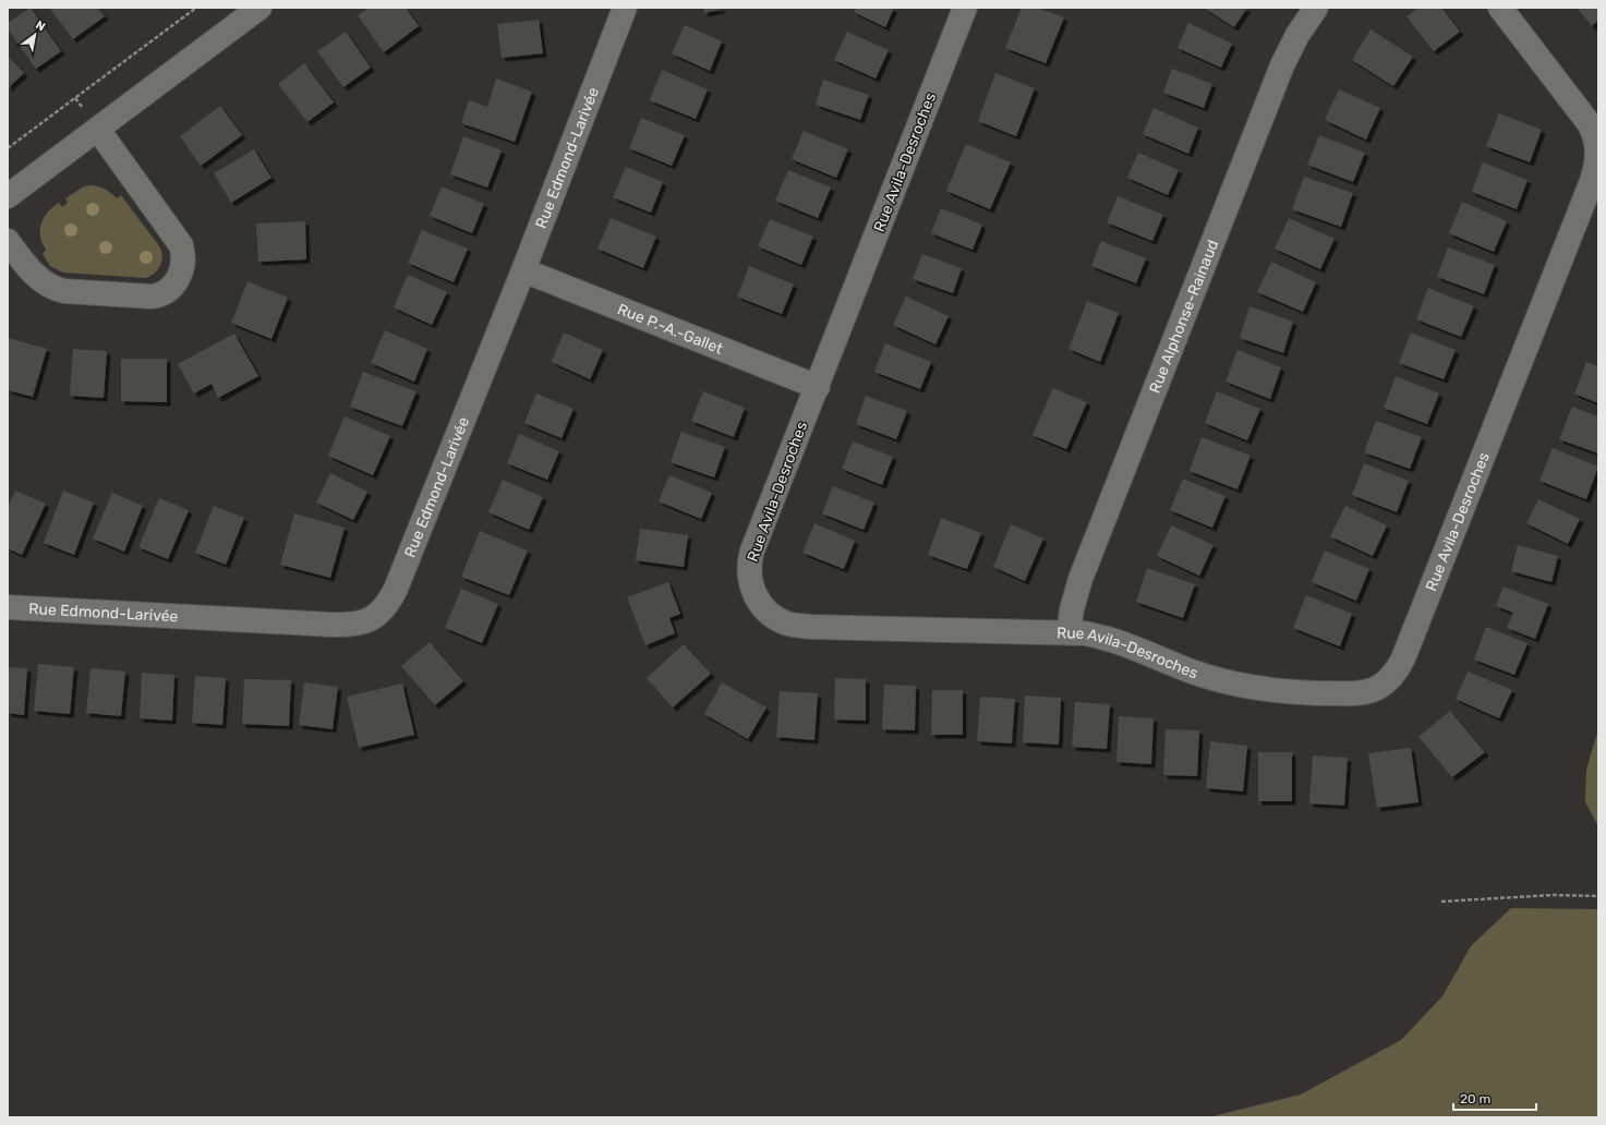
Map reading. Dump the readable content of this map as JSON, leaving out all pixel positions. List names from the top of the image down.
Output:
{
  "streets": {
    "street": [
      "Rue Edmond-Larivée",
      "Rue Avila-Desroches",
      "Rue Alphonse-Rainaud",
      "Rue P.-A.-Gallet"
    ]
  },
  "crossings": [
    ["Rue Edmond-Larivée", "Rue P.-A.-Gallet"],
    ["Rue Avila-Desroches", "Rue Alphonse-Rainaud"],
    ["Rue Avila-Desroches", "Rue P.-A.-Gallet"]
  ],
  "scale_bar": "20 m",
  "north": "top right"
}
